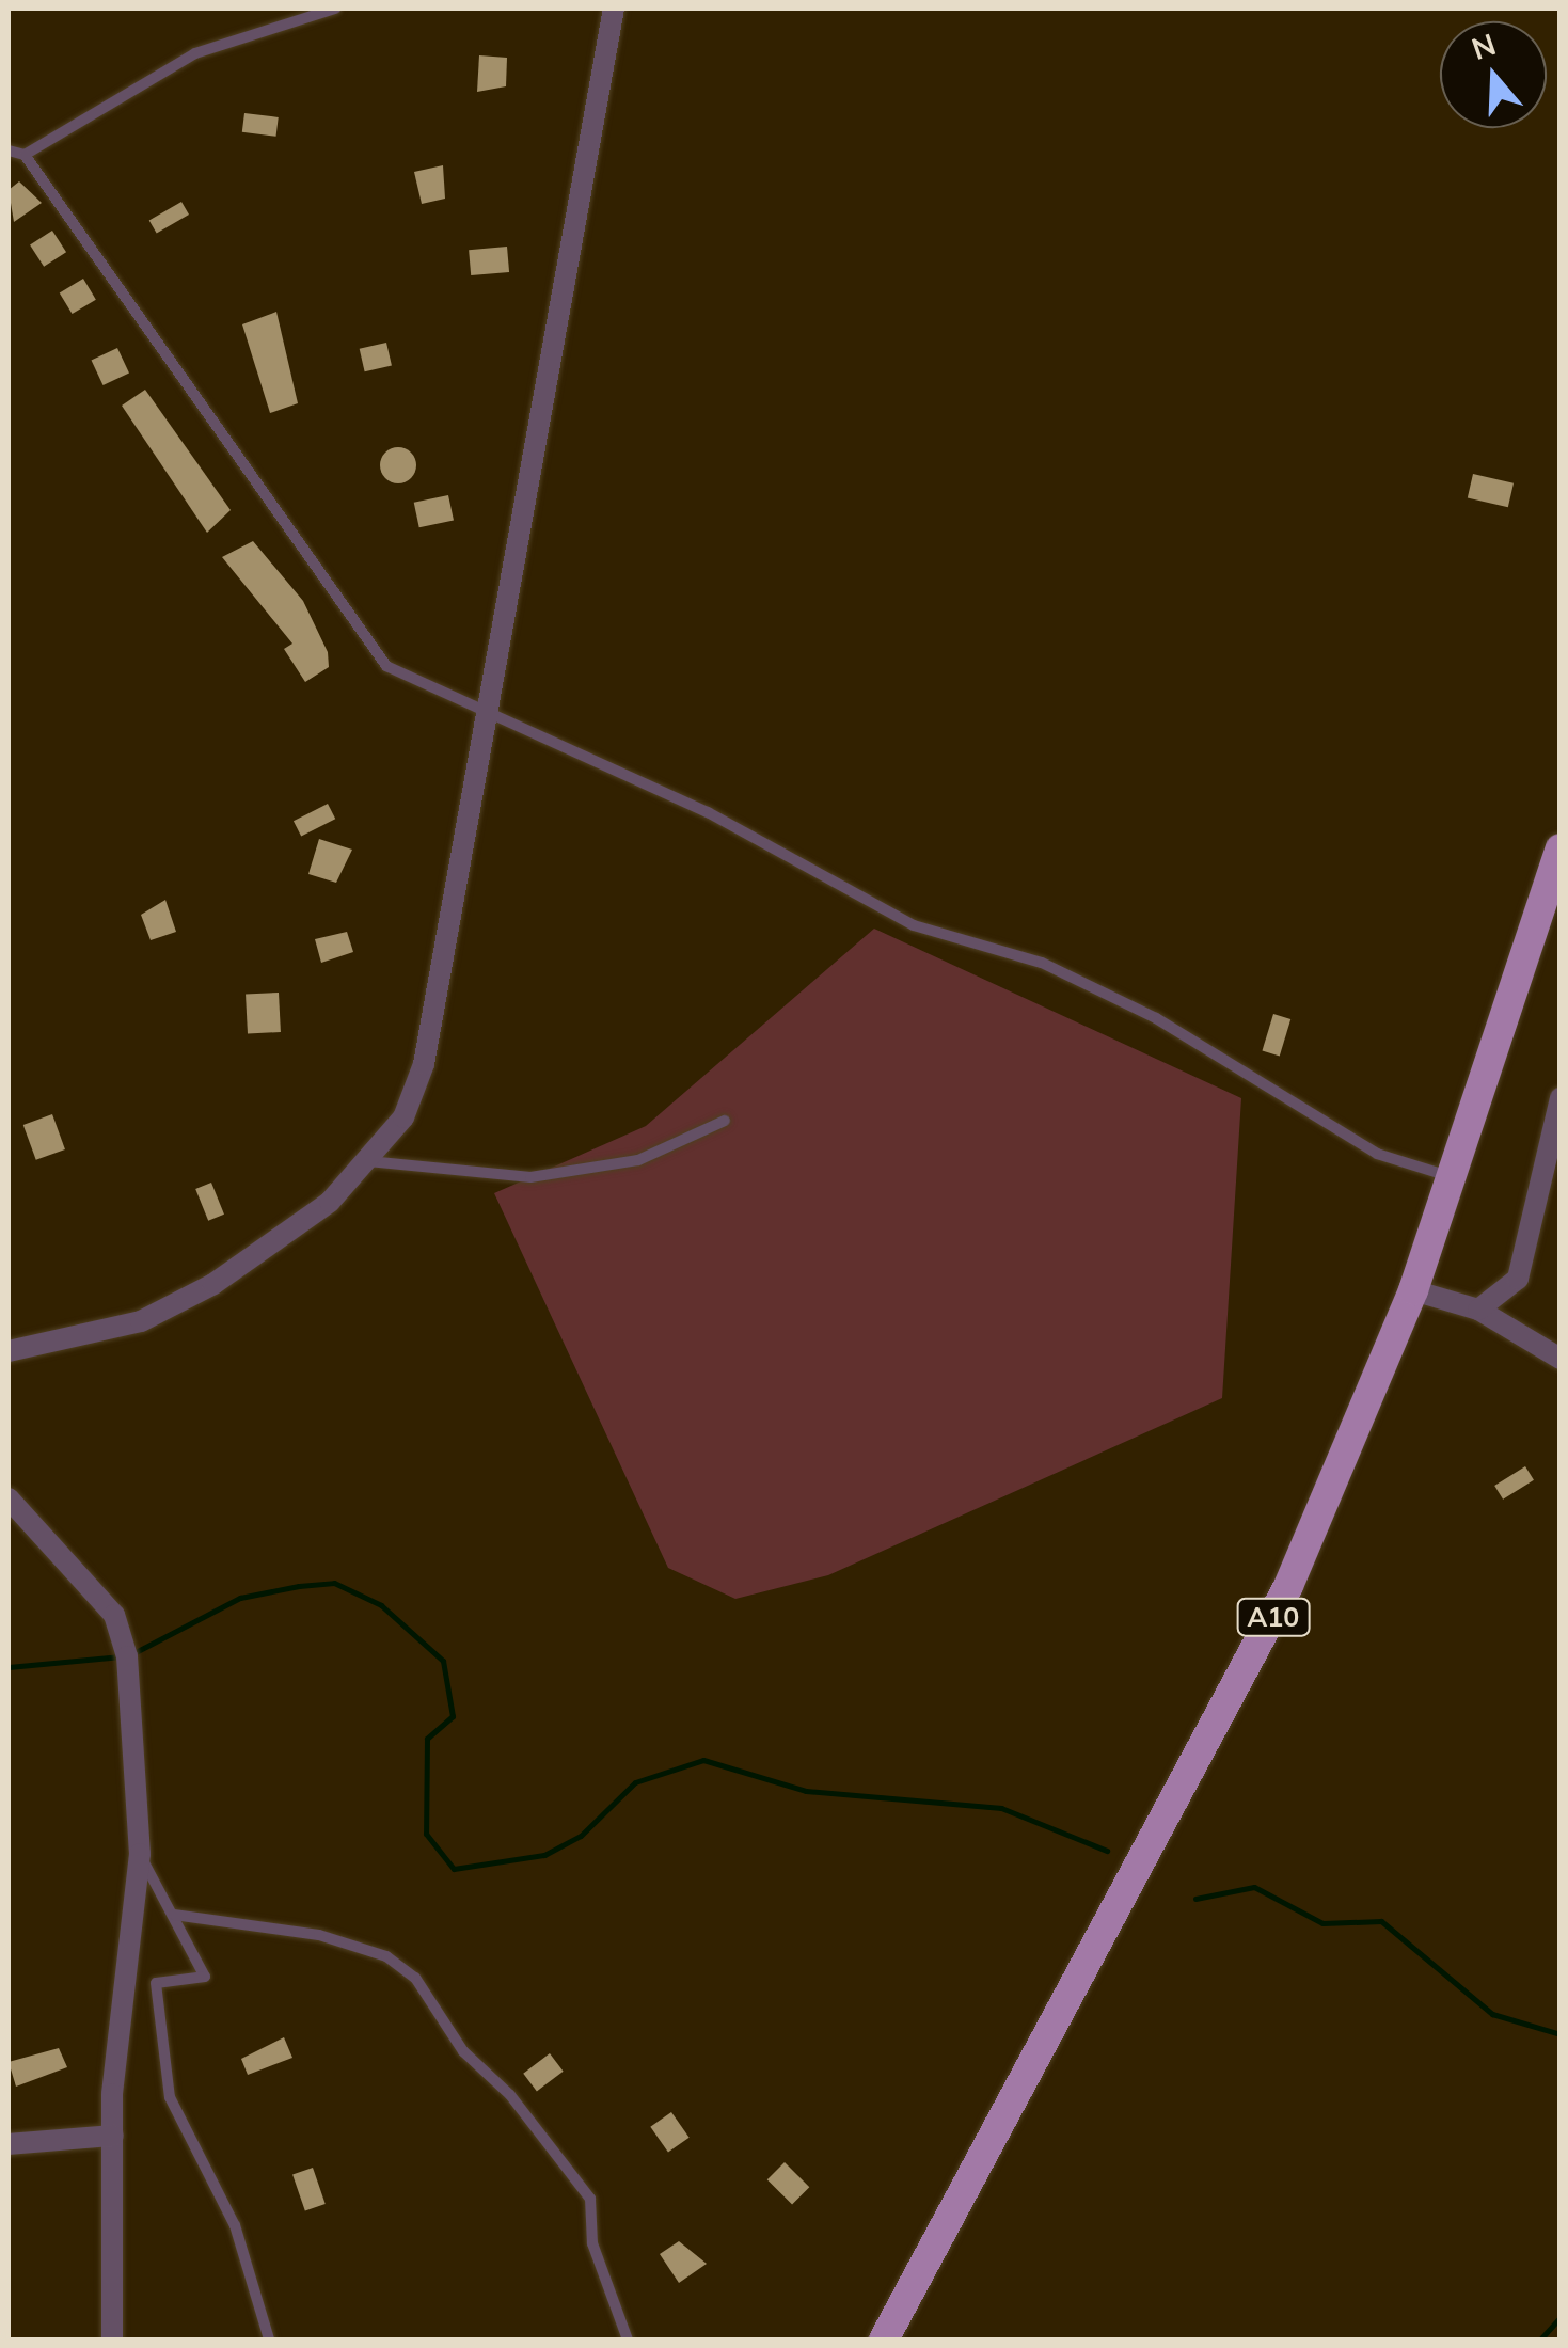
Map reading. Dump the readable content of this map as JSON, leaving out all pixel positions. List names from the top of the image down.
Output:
{
  "streets": {
    "main road": ["A10"]
  },
  "north": "top"
}
